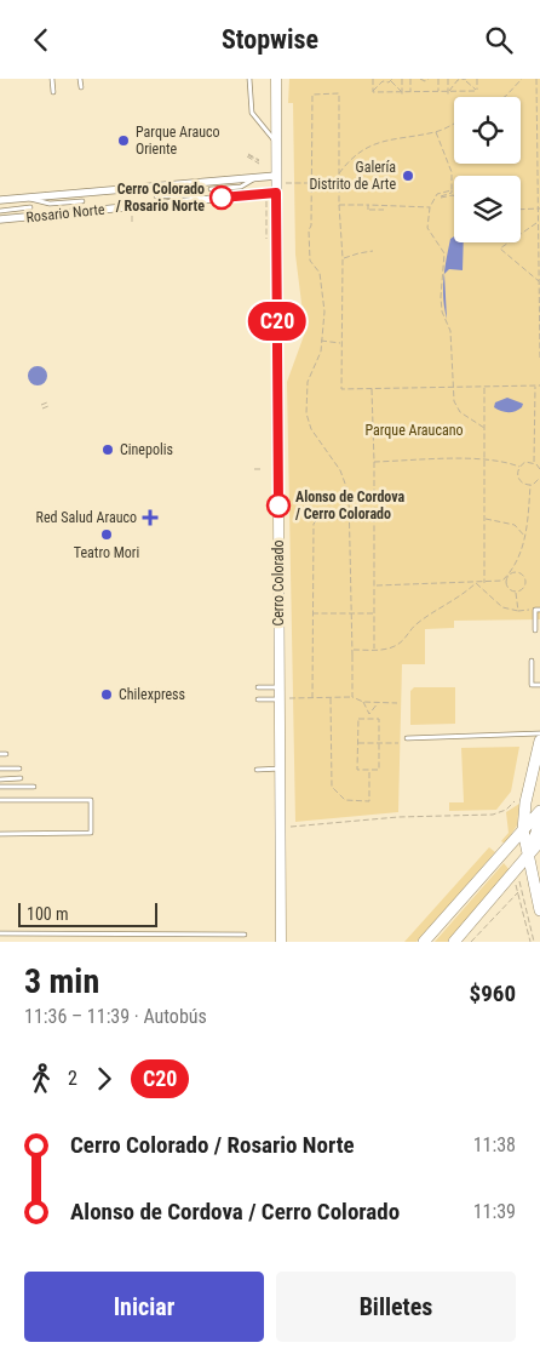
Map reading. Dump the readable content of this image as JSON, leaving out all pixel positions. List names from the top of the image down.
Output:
{
  "streets": {
    "street": ["Rosario Norte", "Cerro Colorado"]
  },
  "crossings": [
    ["Rosario Norte", "Cerro Colorado"]
  ],
  "parks": ["Parque Araucano"],
  "places": {
    "other": [
      "Parque Arauco Oriente",
      "Galería Distrito de Arte",
      "Cerro Colorado / Rosario Norte",
      "Cinepolis",
      "Alonso de Cordova / Cerro Colorado",
      "Teatro Mori",
      "Chilexpress"
    ],
    "health": ["Red Salud Arauco"]
  },
  "lines": ["bus line C20"],
  "scale_bar": "100 m",
  "page": {
    "header": "Stopwise",
    "on_map": "C20",
    "scale": "100 m",
    "heading": ["3 min", "11:36 – 11:39 · Autobús", "$960"],
    "legs": ["2", "C20"],
    "list": [
      {
        "name": "Cerro Colorado / Rosario Norte",
        "value": "11:38"
      },
      {
        "name": "Alonso de Cordova / Cerro Colorado",
        "value": "11:39"
      }
    ],
    "buttons": ["Iniciar", "Billetes"]
  }
}
